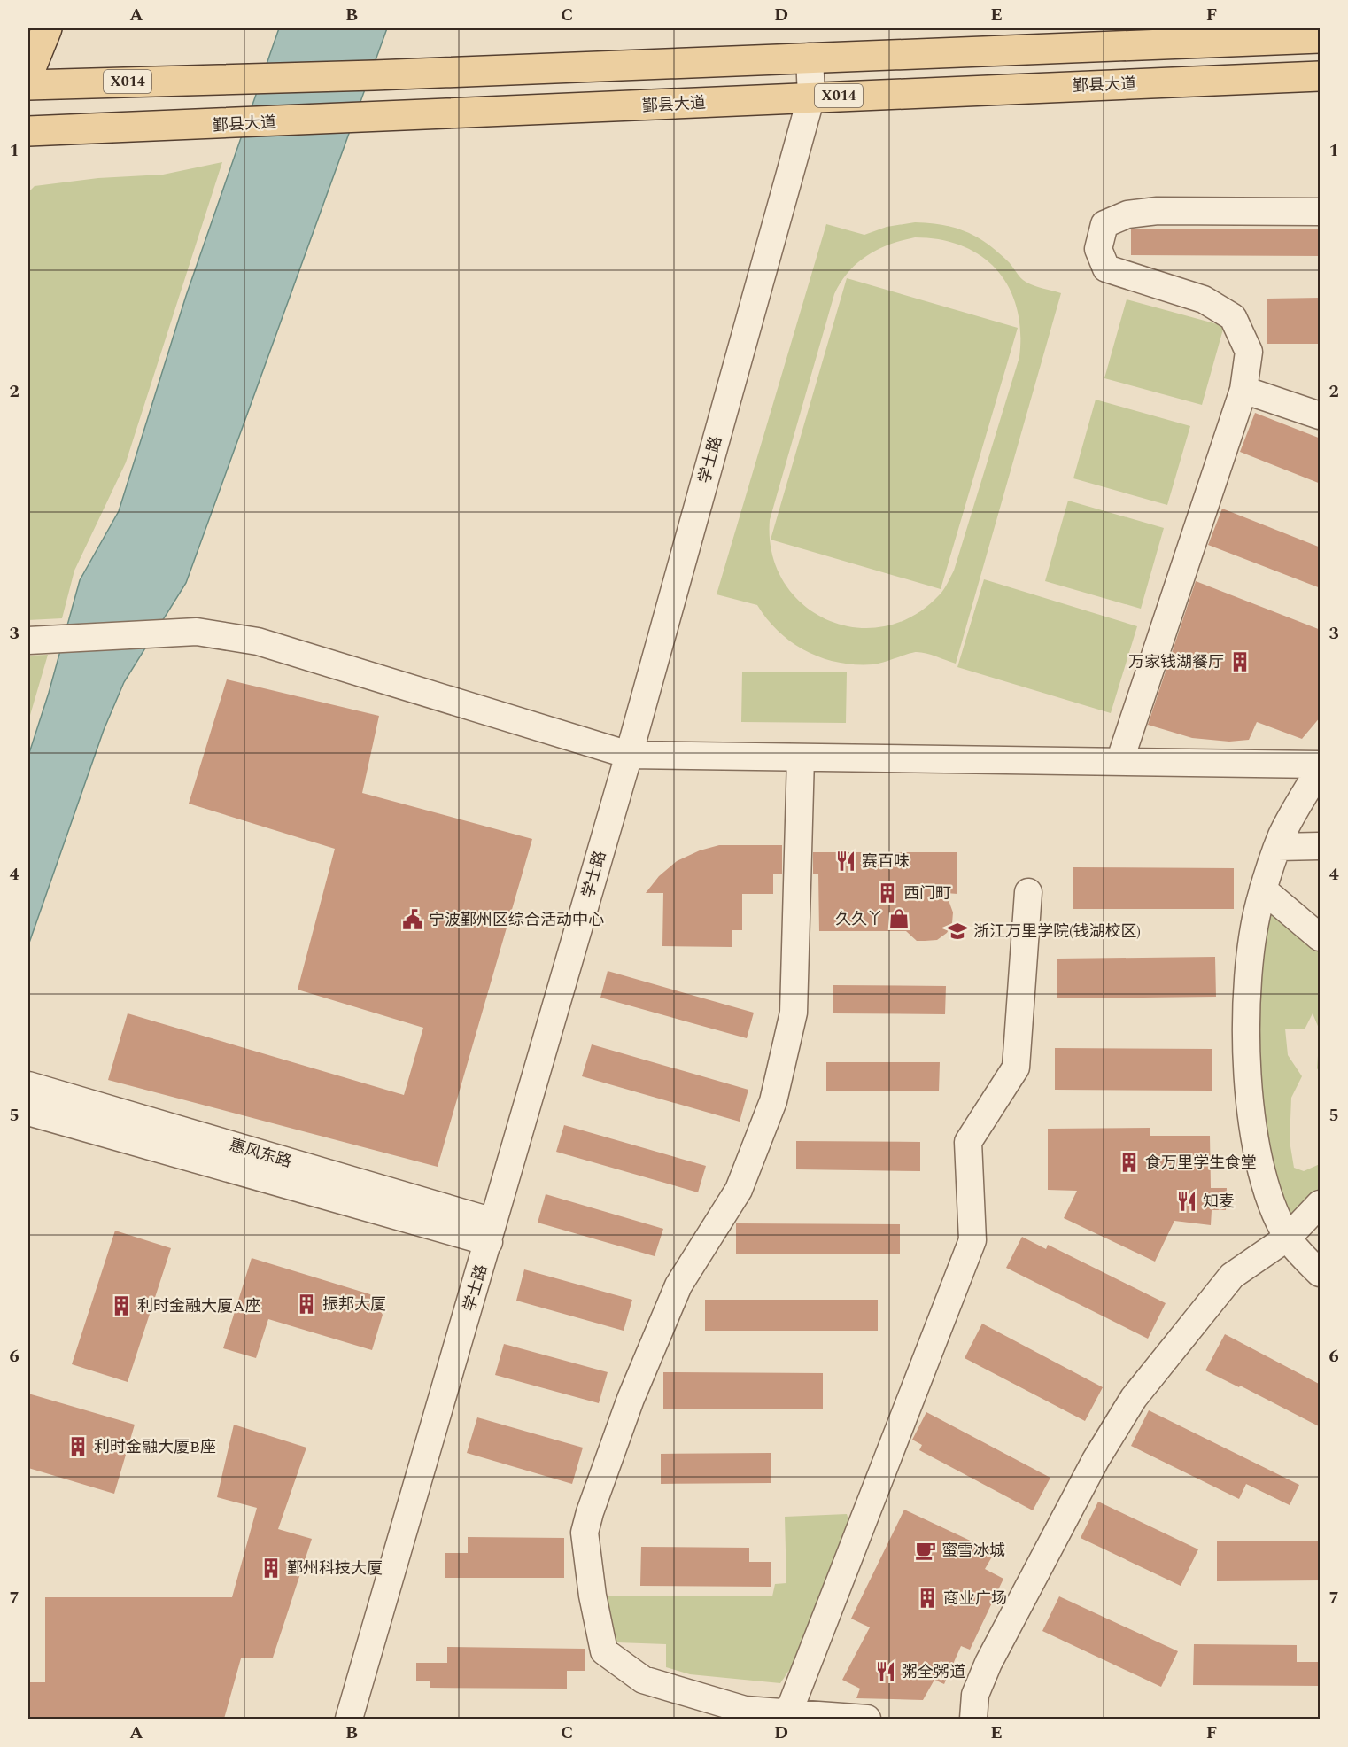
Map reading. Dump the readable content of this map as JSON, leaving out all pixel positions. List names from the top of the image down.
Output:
{
  "streets": {
    "main road": ["X014", "鄞县大道"],
    "street": ["学士路", "惠风东路"]
  },
  "crossings": [
    ["X014", "学士路"],
    ["鄞县大道", "学士路"],
    ["学士路", "惠风东路"]
  ],
  "places": {
    "building": [
      "万家钱湖餐厅",
      "西门町",
      "食万里学生食堂",
      "振邦大厦",
      "利时金融大厦A座",
      "利时金融大厦B座",
      "鄞州科技大厦",
      "商业广场"
    ],
    "restaurant": ["赛百味", "知麦", "粥全粥道"],
    "shop": ["久久丫"],
    "public building": ["宁波鄞州区综合活动中心"],
    "school or university": ["浙江万里学院(钱湖校区)"],
    "cafe": ["蜜雪冰城"]
  },
  "grid": {
    "columns": [
      "A",
      "B",
      "C",
      "D",
      "E",
      "F"
    ],
    "rows": [
      "1",
      "2",
      "3",
      "4",
      "5",
      "6",
      "7"
    ]
  }
}
